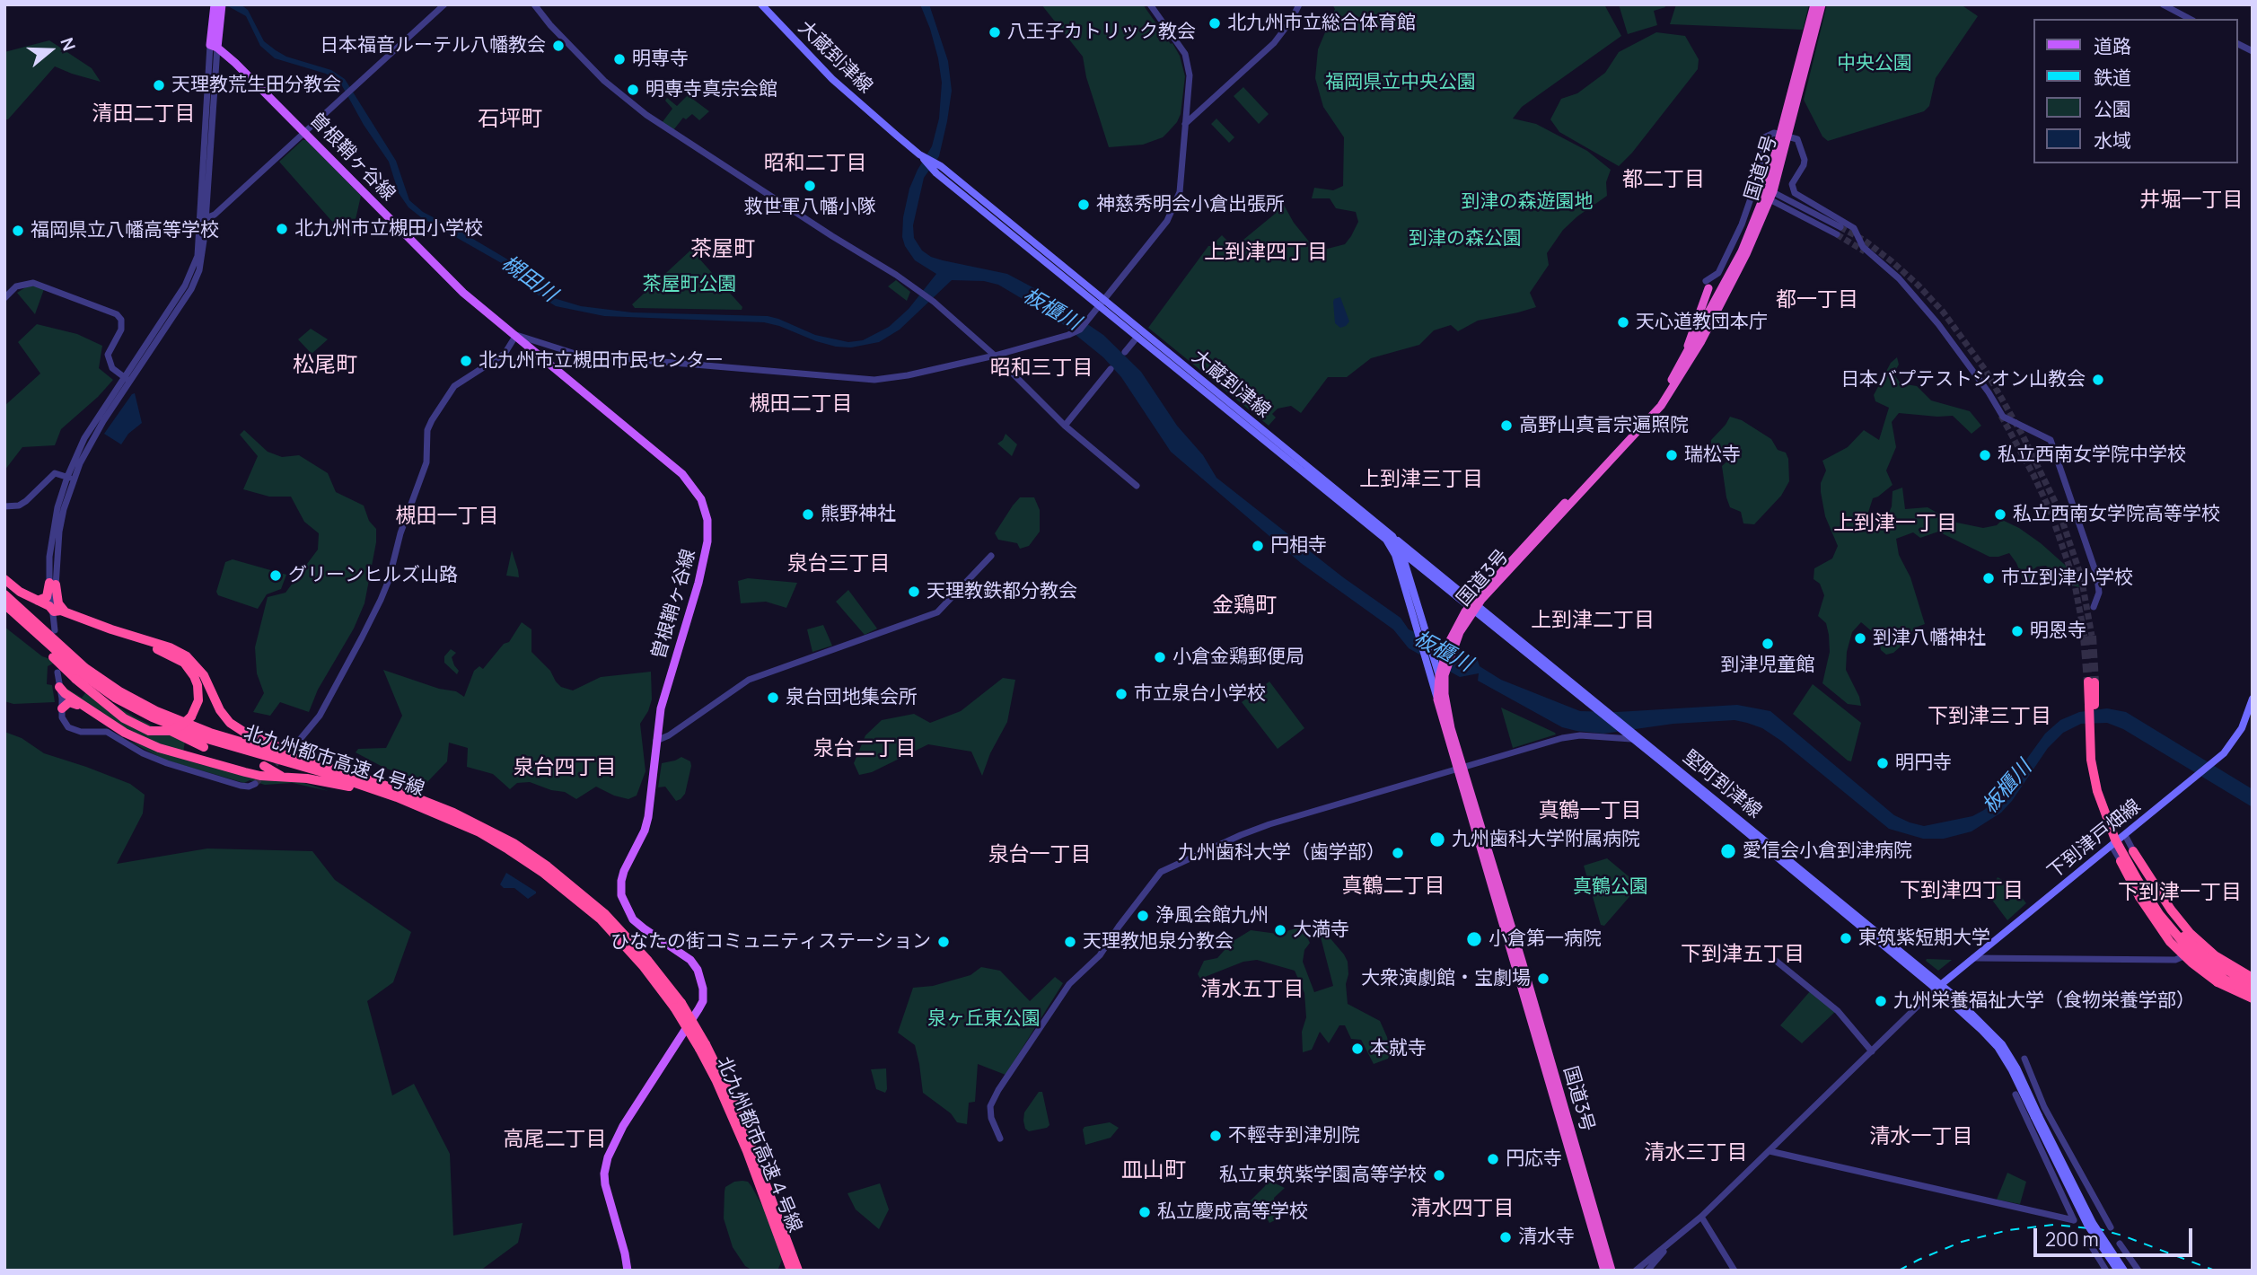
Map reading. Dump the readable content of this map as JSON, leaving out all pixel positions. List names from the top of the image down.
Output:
{
  "streets": {
    "highway": ["国道3号", "北九州都市高速４号線"],
    "main road": [
      "大蔵到津線",
      "曽根鞘ヶ谷線",
      "堅町到津線",
      "下到津戸畑線"
    ]
  },
  "crossings": [
    ["大蔵到津線", "国道3号"],
    ["大蔵到津線", "堅町到津線"],
    ["国道3号", "堅町到津線"],
    ["堅町到津線", "下到津戸畑線"]
  ],
  "districts": [
    "清田二丁目",
    "石坪町",
    "昭和二丁目",
    "都二丁目",
    "井堀一丁目",
    "茶屋町",
    "上到津四丁目",
    "都一丁目",
    "松尾町",
    "昭和三丁目",
    "槻田二丁目",
    "上到津三丁目",
    "槻田一丁目",
    "上到津一丁目",
    "泉台三丁目",
    "金鶏町",
    "上到津二丁目",
    "下到津三丁目",
    "泉台二丁目",
    "泉台四丁目",
    "真鶴一丁目",
    "泉台一丁目",
    "真鶴二丁目",
    "下到津四丁目",
    "下到津一丁目",
    "下到津五丁目",
    "清水五丁目",
    "清水一丁目",
    "高尾二丁目",
    "清水三丁目",
    "皿山町",
    "清水四丁目"
  ],
  "water": ["槻田川", "板櫃川"],
  "parks": [
    "中央公園",
    "福岡県立中央公園",
    "到津の森遊園地",
    "到津の森公園",
    "茶屋町公園",
    "真鶴公園",
    "泉ヶ丘東公園"
  ],
  "places": [
    "北九州市立総合体育館",
    "八王子カトリック教会",
    "日本福音ルーテル八幡教会",
    "明専寺",
    "天理教荒生田分教会",
    "明専寺真宗会館",
    "救世軍八幡小隊",
    "神慈秀明会小倉出張所",
    "北九州市立槻田小学校",
    "福岡県立八幡高等学校",
    "天心道教団本庁",
    "北九州市立槻田市民センター",
    "日本バプテストシオン山教会",
    "高野山真言宗遍照院",
    "瑞松寺",
    "私立西南女学院中学校",
    "熊野神社",
    "私立西南女学院高等学校",
    "円相寺",
    "グリーンヒルズ山路",
    "市立到津小学校",
    "天理教鉄都分教会",
    "明恩寺",
    "到津八幡神社",
    "到津児童館",
    "小倉金鶏郵便局",
    "市立泉台小学校",
    "泉台団地集会所",
    "明円寺",
    "九州歯科大学附属病院",
    "愛信会小倉到津病院",
    "九州歯科大学（歯学部）",
    "浄風会館九州",
    "大満寺",
    "東筑紫短期大学",
    "小倉第一病院",
    "ひなたの街コミュニティステーション",
    "天理教旭泉分教会",
    "大衆演劇館・宝劇場",
    "九州栄養福祉大学（食物栄養学部）",
    "本就寺",
    "不輕寺到津別院",
    "円応寺",
    "私立東筑紫学園高等学校",
    "私立慶成高等学校",
    "清水寺"
  ],
  "legend": [
    "道路",
    "鉄道",
    "公園",
    "水域"
  ],
  "scale_bar": "200 m",
  "north": "right"
}
